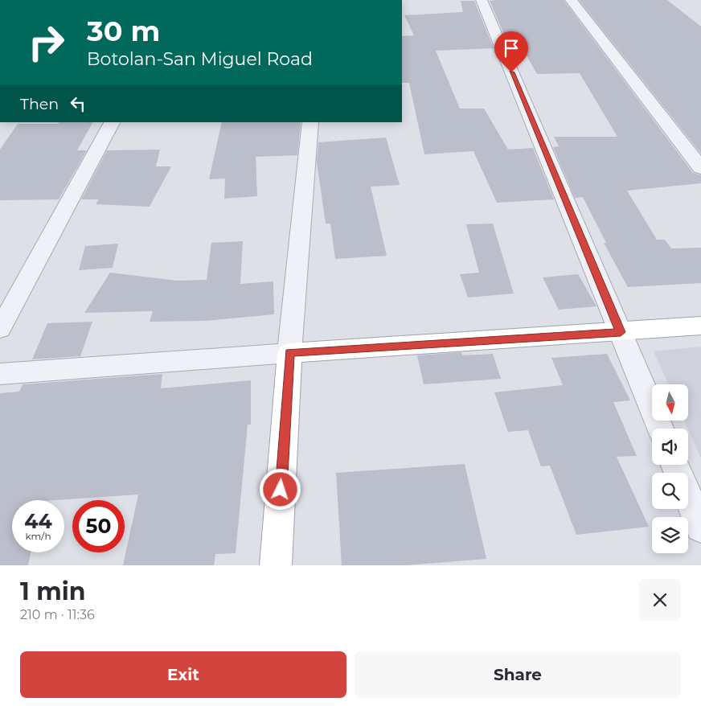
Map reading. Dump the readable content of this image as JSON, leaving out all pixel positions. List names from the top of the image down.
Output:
{
  "north": "bottom",
  "page": {
    "turn": ["30 m", "Botolan-San Miguel Road"],
    "then": "Then",
    "speed": "44 km/h",
    "limit": "50",
    "heading": ["1 min", "210 m · 11:36"],
    "buttons": ["Exit", "Share"]
  }
}
